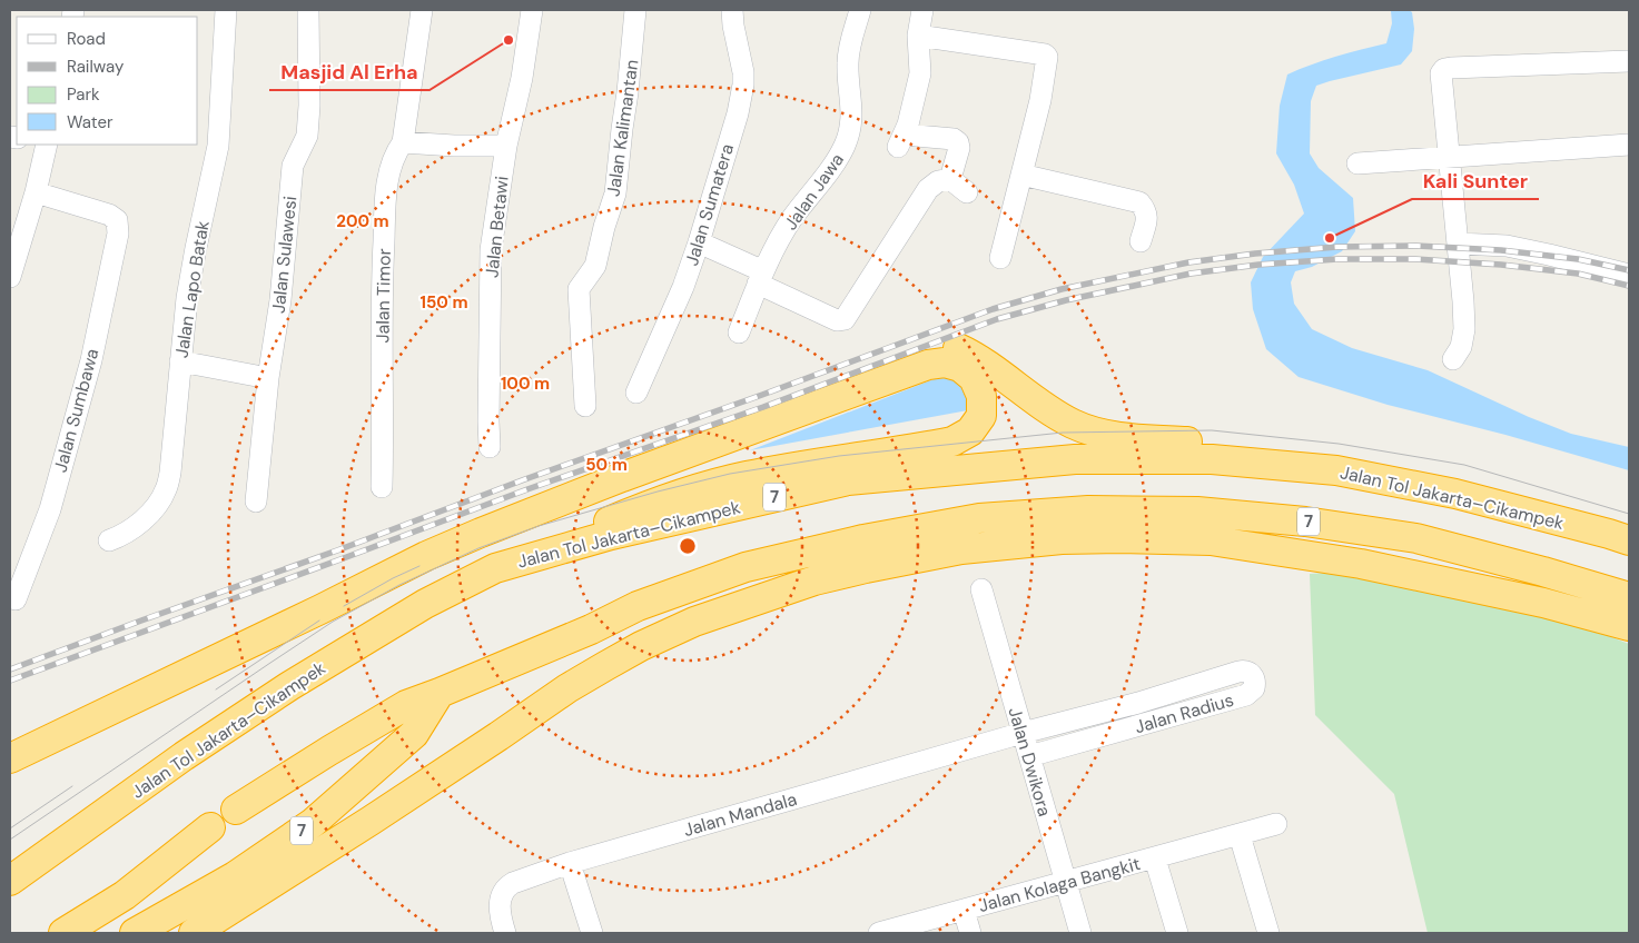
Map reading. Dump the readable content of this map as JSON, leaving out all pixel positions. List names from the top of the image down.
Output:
{
  "streets": {
    "highway": ["7", "Jalan Tol Jakarta–Cikampek"],
    "street": [
      "Jalan Kalimantan",
      "Jalan Jawa",
      "Jalan Sumatera",
      "Jalan Betawi",
      "Jalan Sulawesi",
      "Jalan Lapo Batak",
      "Jalan Timor",
      "Jalan Sumbawa",
      "Jalan Radius",
      "Jalan Dwikora",
      "Jalan Mandala",
      "Jalan Kolaga Bangkit"
    ]
  },
  "crossings": [
    ["Jalan Radius", "Jalan Dwikora"],
    ["Jalan Radius", "Jalan Mandala"],
    ["Jalan Dwikora", "Jalan Mandala"],
    ["Jalan Dwikora", "Jalan Kolaga Bangkit"]
  ],
  "places": ["Masjid Al Erha", "Kali Sunter"],
  "legend": [
    "Road",
    "Railway",
    "Park",
    "Water"
  ],
  "rings": [
    "200 m",
    "150 m",
    "100 m",
    "50 m"
  ]
}
